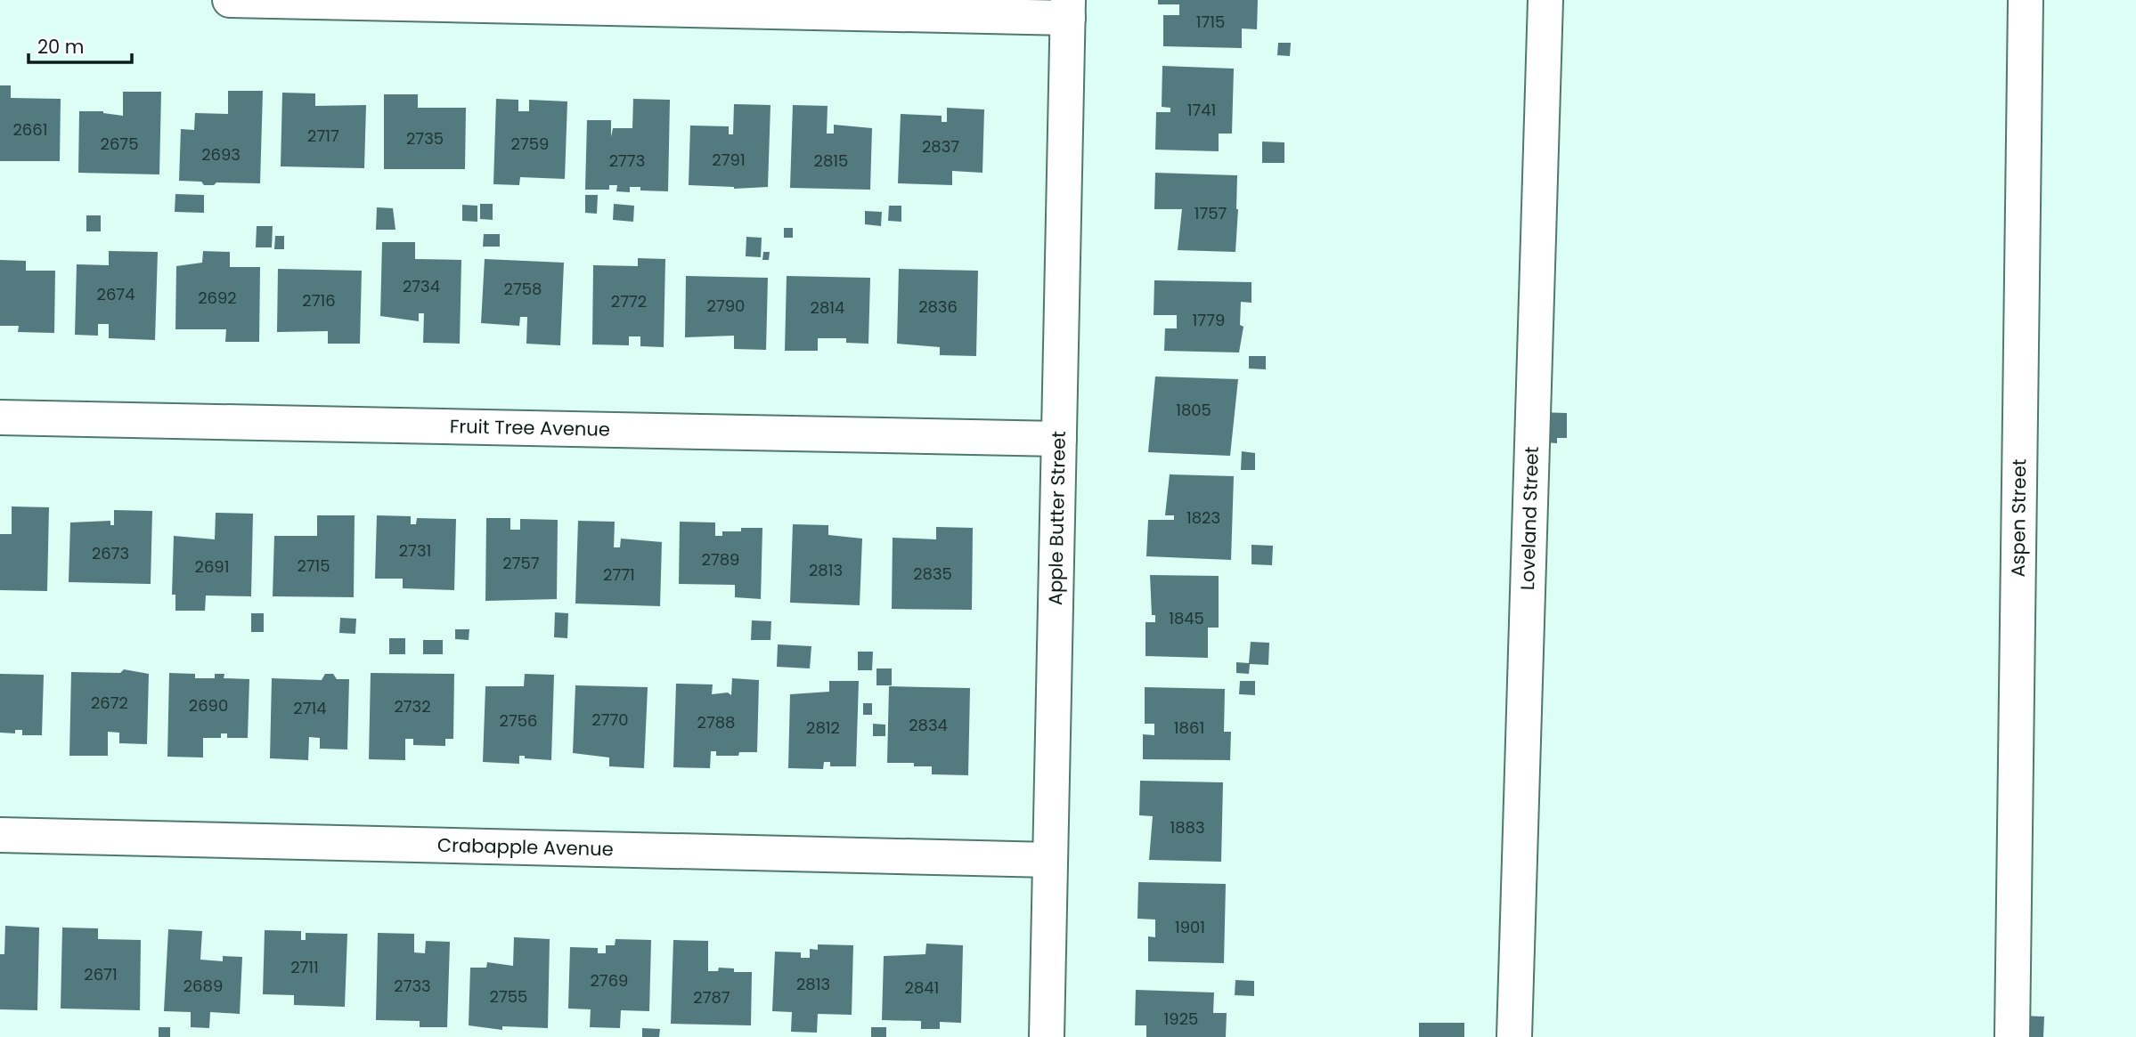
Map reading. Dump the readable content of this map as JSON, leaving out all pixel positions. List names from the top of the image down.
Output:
{
  "streets": {
    "street": [
      "Fruit Tree Avenue",
      "Loveland Street",
      "Aspen Street",
      "Apple Butter Street",
      "Crabapple Avenue"
    ]
  },
  "crossings": [
    ["Fruit Tree Avenue", "Apple Butter Street"],
    ["Apple Butter Street", "Crabapple Avenue"]
  ],
  "house_numbers": [
    "1715",
    "1741",
    "2661",
    "2717",
    "2735",
    "2675",
    "2759",
    "2837",
    "2693",
    "2791",
    "2773",
    "2815",
    "1757",
    "2734",
    "2758",
    "2674",
    "2692",
    "2716",
    "2772",
    "2790",
    "2836",
    "2814",
    "1779",
    "1805",
    "1823",
    "2731",
    "2673",
    "2789",
    "2757",
    "2715",
    "2691",
    "2813",
    "2835",
    "2771",
    "1845",
    "2672",
    "2690",
    "2732",
    "2714",
    "2770",
    "2756",
    "2788",
    "2834",
    "2812",
    "1861",
    "1883",
    "1901",
    "2711",
    "2671",
    "2769",
    "2813",
    "2689",
    "2733",
    "2841",
    "2755",
    "2787",
    "1925"
  ],
  "scale_bar": "20 m"
}
